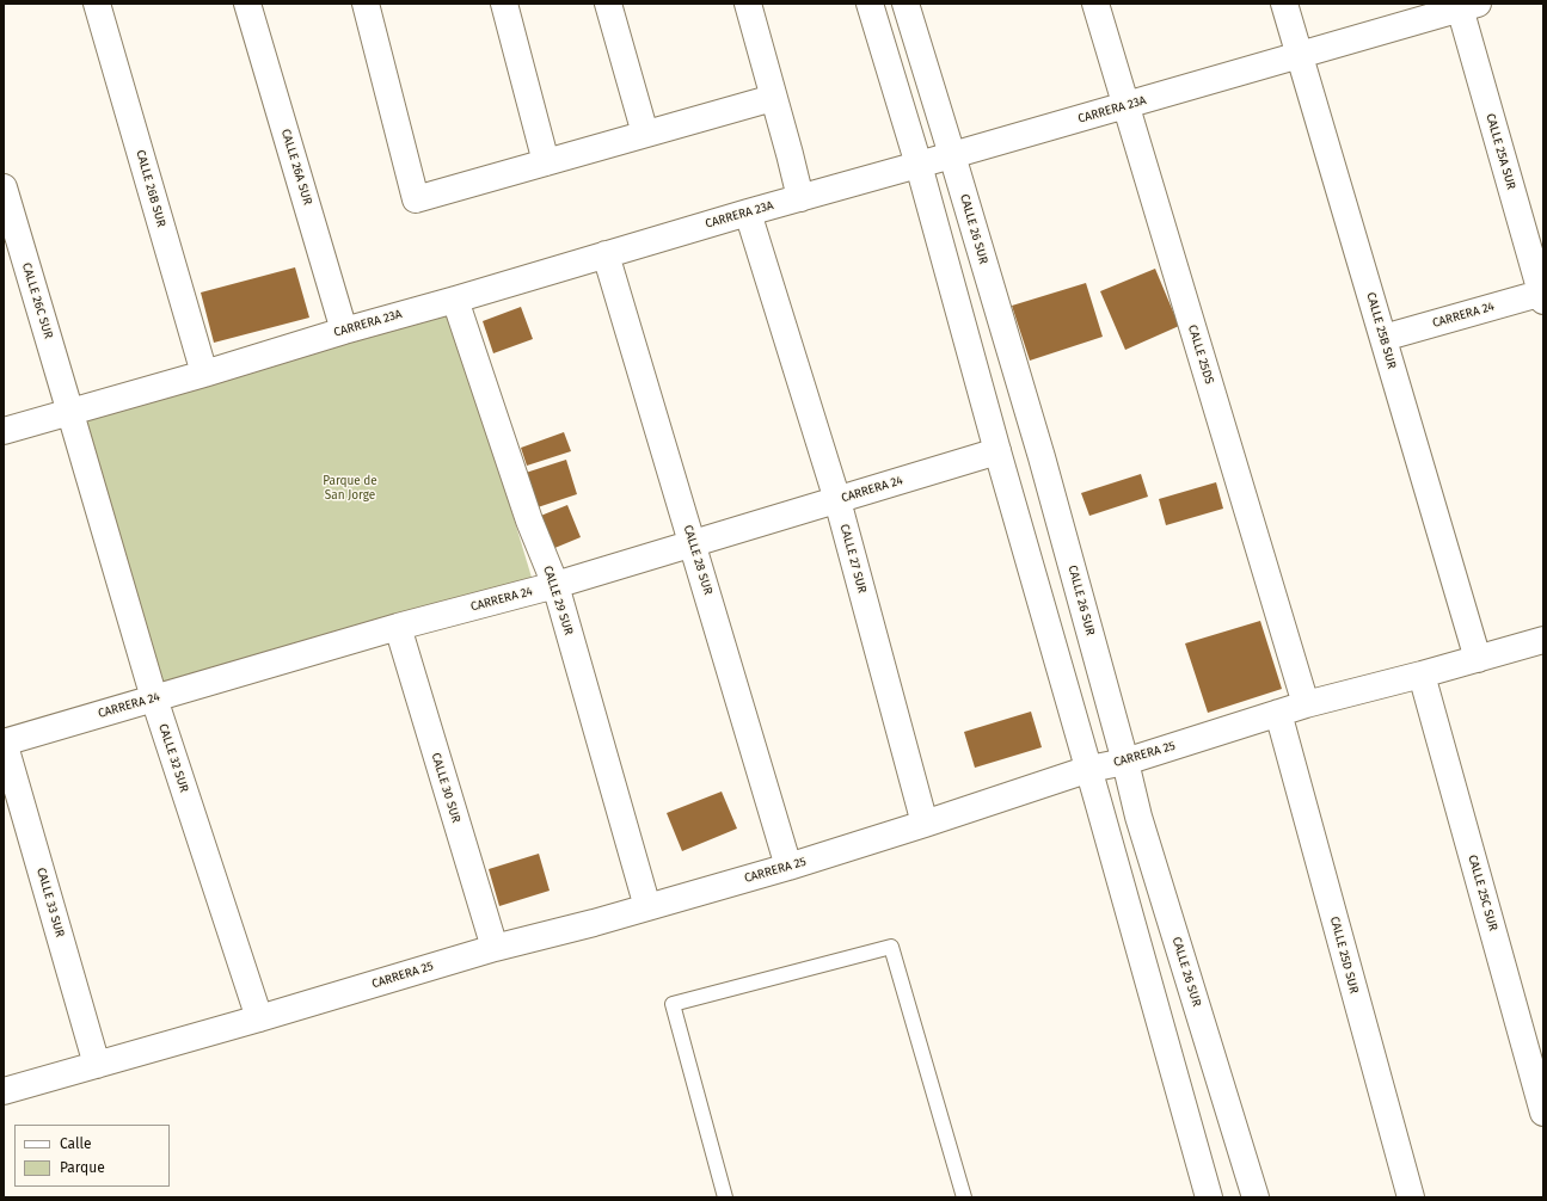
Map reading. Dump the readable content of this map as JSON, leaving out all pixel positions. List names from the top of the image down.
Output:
{
  "streets": {
    "street": [
      "CARRERA 23A",
      "CALLE 25A SUR",
      "CALLE 26A SUR",
      "CALLE 26B SUR",
      "CALLE 26 SUR",
      "CALLE 26C SUR",
      "CARRERA 24",
      "CALLE 25B SUR",
      "CALLE 25DS",
      "CALLE 27 SUR",
      "CALLE 28 SUR",
      "CALLE 29 SUR",
      "CARRERA 25",
      "CALLE 32 SUR",
      "CALLE 30 SUR",
      "CALLE 25C SUR",
      "CALLE 33 SUR",
      "CALLE 25D SUR"
    ]
  },
  "crossings": [
    ["CARRERA 23A", "CALLE 25A SUR"],
    ["CARRERA 23A", "CALLE 26A SUR"],
    ["CARRERA 23A", "CALLE 26B SUR"],
    ["CARRERA 23A", "CALLE 26 SUR"],
    ["CARRERA 23A", "CALLE 26C SUR"],
    ["CARRERA 23A", "CALLE 25B SUR"],
    ["CARRERA 23A", "CALLE 25DS"],
    ["CARRERA 23A", "CALLE 27 SUR"],
    ["CARRERA 23A", "CALLE 28 SUR"],
    ["CARRERA 23A", "CALLE 29 SUR"],
    ["CARRERA 23A", "CALLE 32 SUR"],
    ["CALLE 25A SUR", "CARRERA 24"],
    ["CALLE 26 SUR", "CARRERA 25"],
    ["CALLE 26C SUR", "CALLE 32 SUR"],
    ["CARRERA 24", "CALLE 25B SUR"],
    ["CARRERA 24", "CALLE 27 SUR"],
    ["CARRERA 24", "CALLE 28 SUR"],
    ["CARRERA 24", "CALLE 29 SUR"],
    ["CARRERA 24", "CALLE 32 SUR"],
    ["CARRERA 24", "CALLE 30 SUR"],
    ["CARRERA 24", "CALLE 33 SUR"],
    ["CALLE 25B SUR", "CARRERA 25"],
    ["CALLE 25DS", "CARRERA 25"],
    ["CALLE 27 SUR", "CARRERA 25"],
    ["CALLE 28 SUR", "CARRERA 25"],
    ["CALLE 29 SUR", "CARRERA 25"],
    ["CARRERA 25", "CALLE 32 SUR"],
    ["CARRERA 25", "CALLE 30 SUR"],
    ["CARRERA 25", "CALLE 25C SUR"],
    ["CARRERA 25", "CALLE 33 SUR"],
    ["CARRERA 25", "CALLE 25D SUR"]
  ],
  "parks": ["Parque de San Jorge"],
  "legend": ["Calle", "Parque"]
}
